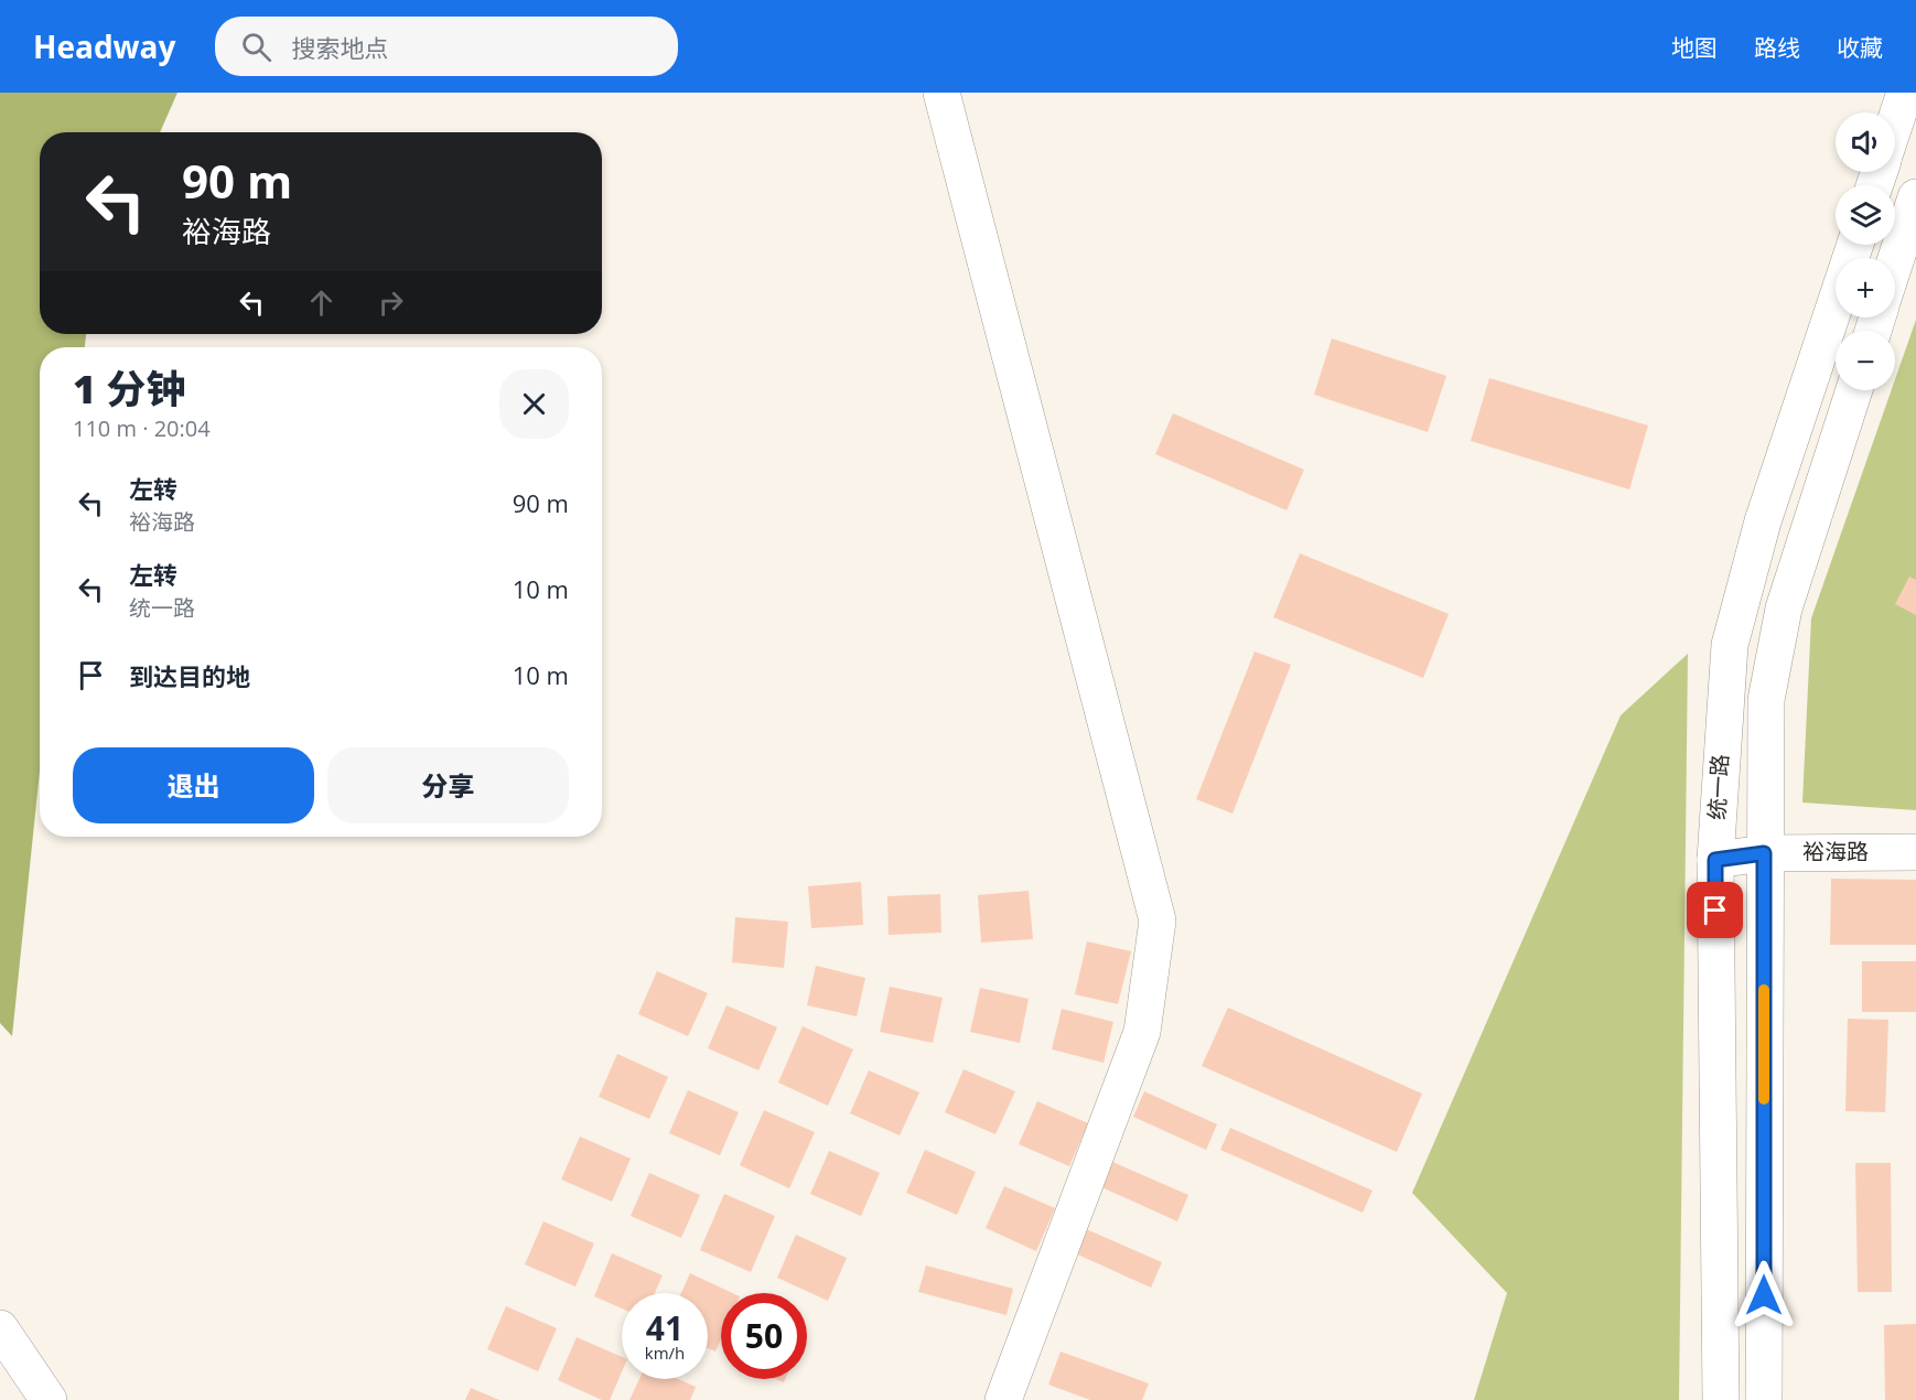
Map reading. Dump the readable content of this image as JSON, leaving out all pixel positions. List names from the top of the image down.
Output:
{
  "streets": {
    "main road": ["统一路", "裕海路"]
  },
  "crossings": [
    ["统一路", "裕海路"]
  ],
  "page": {
    "header": "Headway",
    "search": "搜索地点",
    "nav": ["地图", "路线", "收藏"],
    "map_buttons": ["+", "−"],
    "turn": ["90 m", "裕海路"],
    "heading": ["1 分钟", "110 m · 20:04"],
    "list": [
      {
        "name": "左转",
        "note": "裕海路",
        "value": "90 m"
      },
      {
        "name": "左转",
        "note": "统一路",
        "value": "10 m"
      },
      {
        "name": "到达目的地",
        "value": "10 m"
      }
    ],
    "buttons": ["退出", "分享"],
    "speed": "41 km/h",
    "limit": "50"
  }
}
